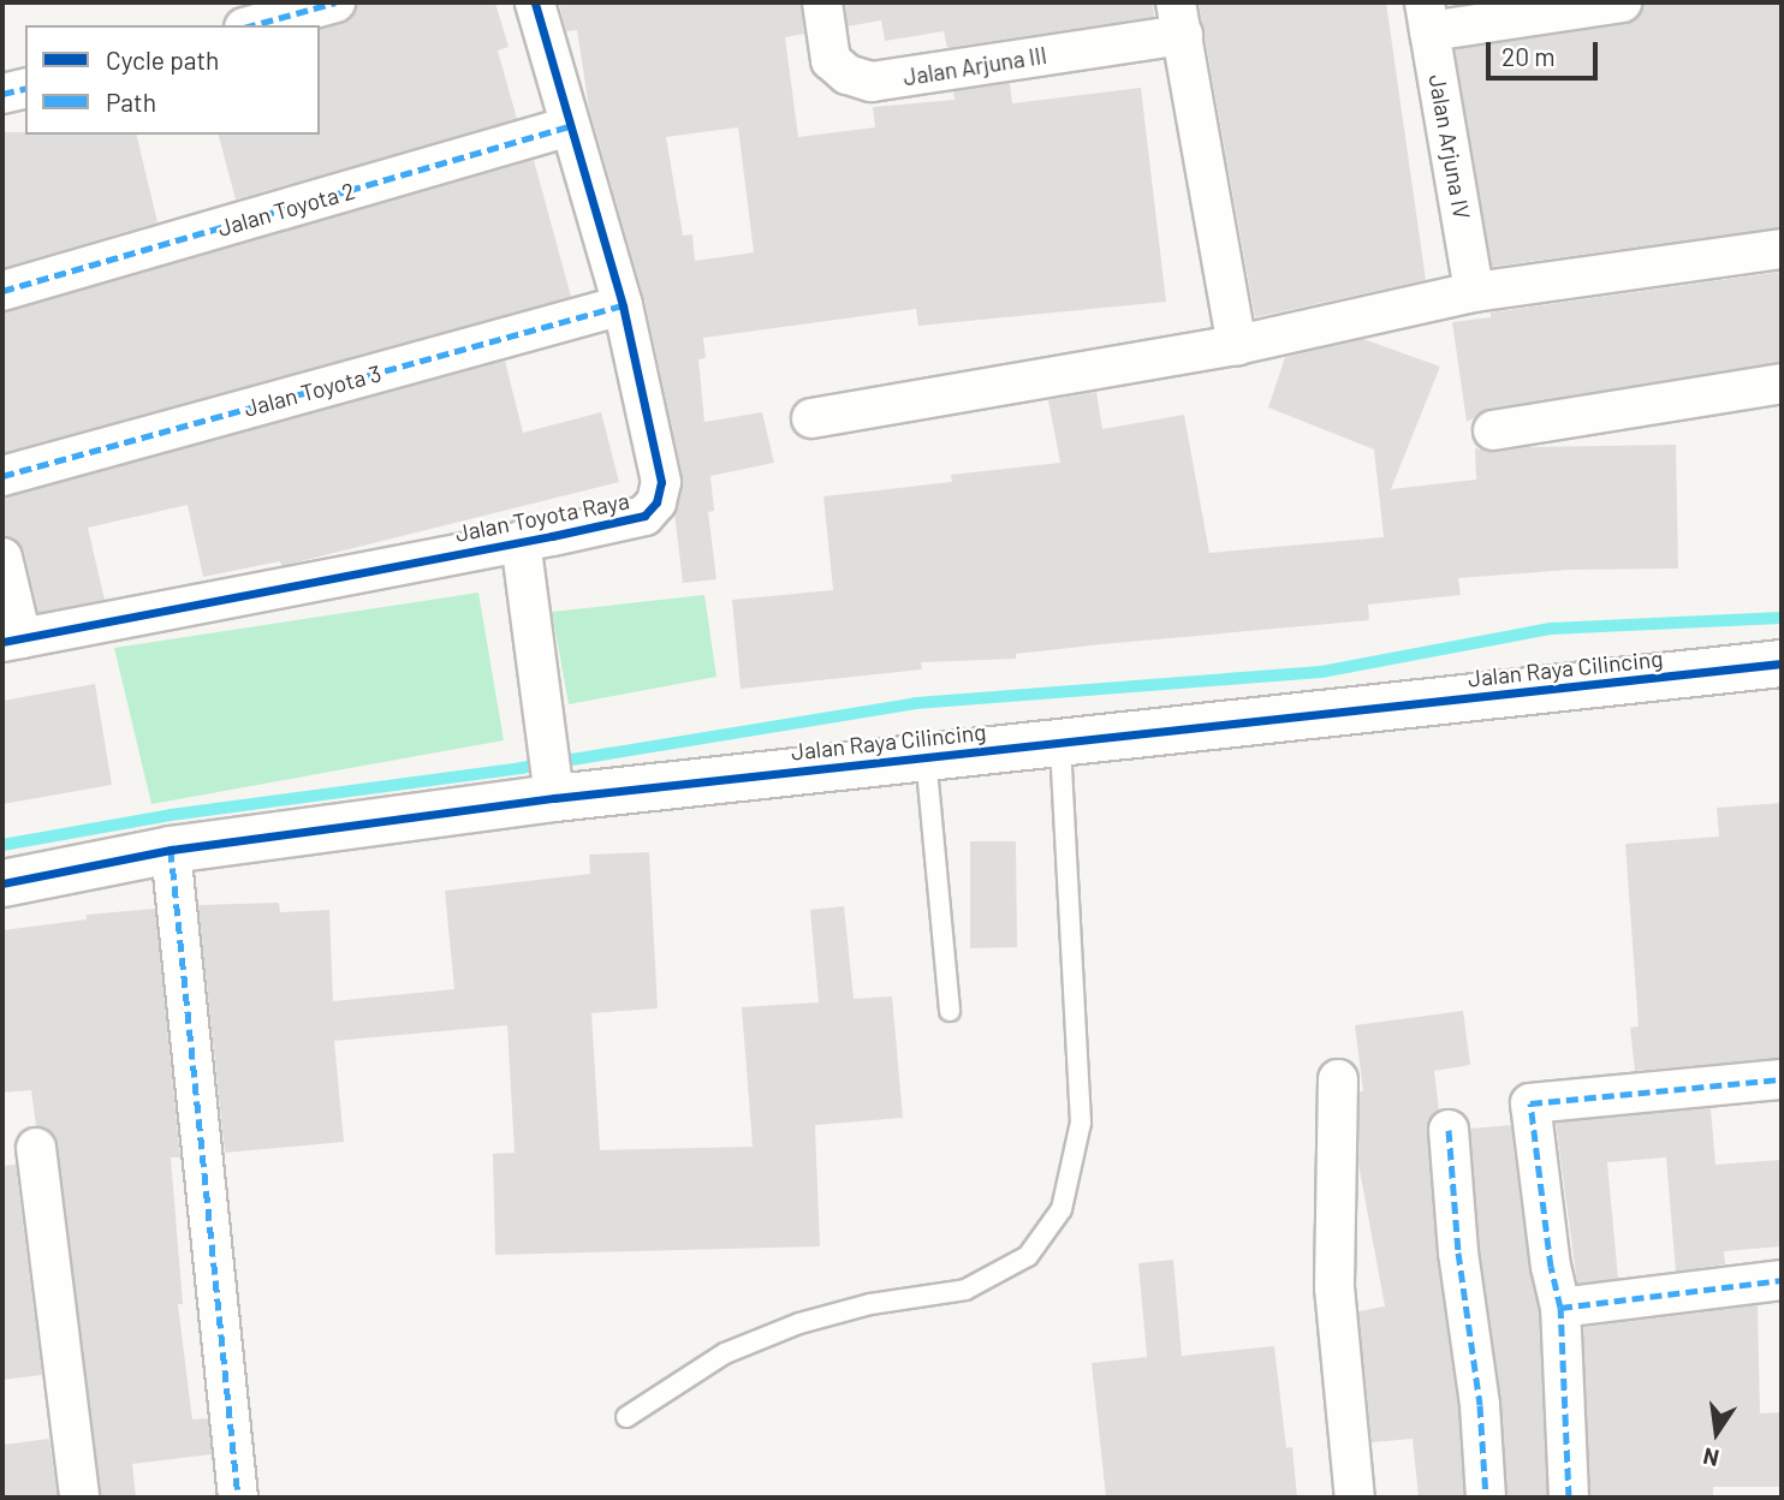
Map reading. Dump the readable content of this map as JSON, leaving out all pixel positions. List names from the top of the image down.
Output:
{
  "streets": {
    "street": [
      "Jalan Arjuna III",
      "Jalan Arjuna IV",
      "Jalan Toyota 2",
      "Jalan Toyota 3",
      "Jalan Toyota Raya",
      "Jalan Raya Cilincing"
    ]
  },
  "crossings": [
    ["Jalan Toyota 2", "Jalan Toyota Raya"],
    ["Jalan Toyota 3", "Jalan Toyota Raya"]
  ],
  "legend": ["Cycle path", "Path"],
  "scale_bar": "20 m",
  "north": "bottom"
}
